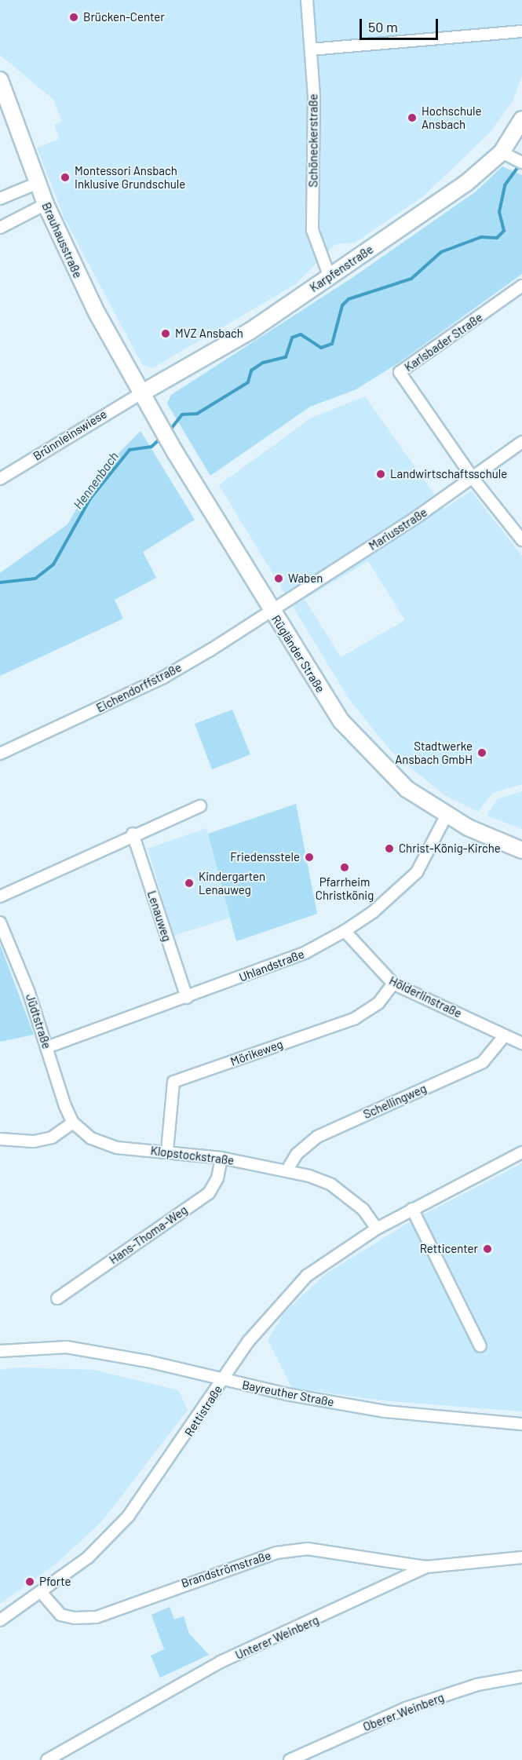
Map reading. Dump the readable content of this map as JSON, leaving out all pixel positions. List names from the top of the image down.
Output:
{
  "streets": {
    "main road": ["Brauhausstraße", "Karpfenstraße", "Rügländer Straße"],
    "street": [
      "Schöneckerstraße",
      "Karlsbader Straße",
      "Brünnleinswiese",
      "Mariusstraße",
      "Eichendorffstraße",
      "Lenauweg",
      "Uhlandstraße",
      "Hölderlinstraße",
      "Jüdtstraße",
      "Mörikeweg",
      "Schellingweg",
      "Klopstockstraße",
      "Hans-Thoma-Weg",
      "Bayreuther Straße",
      "Rettistraße",
      "Brandströmstraße",
      "Unterer Weinberg",
      "Oberer Weinberg"
    ]
  },
  "crossings": [
    ["Schöneckerstraße", "Karpfenstraße"],
    ["Brauhausstraße", "Karpfenstraße"],
    ["Brauhausstraße", "Brünnleinswiese"],
    ["Brauhausstraße", "Rügländer Straße"],
    ["Karpfenstraße", "Brünnleinswiese"],
    ["Karpfenstraße", "Rügländer Straße"],
    ["Karlsbader Straße", "Mariusstraße"],
    ["Brünnleinswiese", "Rügländer Straße"],
    ["Mariusstraße", "Rügländer Straße"],
    ["Mariusstraße", "Eichendorffstraße"],
    ["Rügländer Straße", "Eichendorffstraße"],
    ["Rügländer Straße", "Uhlandstraße"],
    ["Lenauweg", "Uhlandstraße"],
    ["Uhlandstraße", "Hölderlinstraße"],
    ["Uhlandstraße", "Jüdtstraße"],
    ["Hölderlinstraße", "Mörikeweg"],
    ["Hölderlinstraße", "Schellingweg"],
    ["Jüdtstraße", "Klopstockstraße"],
    ["Mörikeweg", "Klopstockstraße"],
    ["Schellingweg", "Klopstockstraße"],
    ["Klopstockstraße", "Hans-Thoma-Weg"],
    ["Klopstockstraße", "Rettistraße"],
    ["Bayreuther Straße", "Rettistraße"],
    ["Rettistraße", "Brandströmstraße"],
    ["Brandströmstraße", "Unterer Weinberg"]
  ],
  "water": ["Hennenbach"],
  "places": [
    "Brücken-Center",
    "Hochschule Ansbach",
    "Montessori Ansbach Inklusive Grundschule",
    "MVZ Ansbach",
    "Landwirtschaftsschule",
    "Waben",
    "Stadtwerke Ansbach GmbH",
    "Christ-König-Kirche",
    "Friedensstele",
    "Pfarrheim Christkönig",
    "Kindergarten Lenauweg",
    "Retticenter",
    "Pforte"
  ],
  "scale_bar": "50 m"
}
